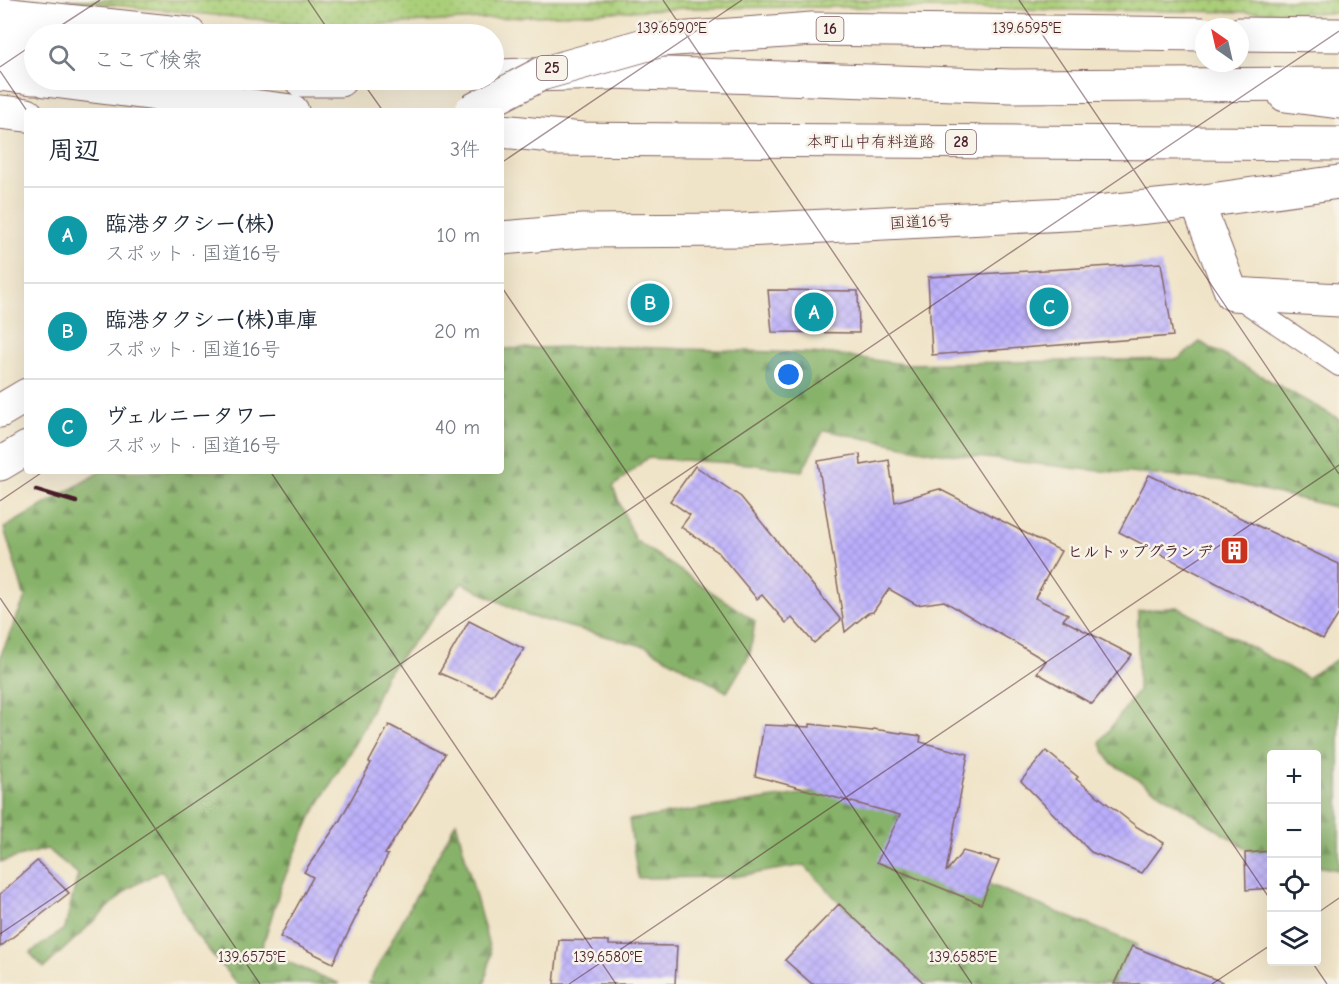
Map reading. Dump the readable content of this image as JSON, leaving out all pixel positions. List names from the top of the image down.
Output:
{
  "streets": {
    "main road": [
      "16",
      "25",
      "本町山中有料道路",
      "28",
      "国道16号"
    ]
  },
  "places": {
    "building": ["ヒルトップグランデ"]
  },
  "north": "top left",
  "page": {
    "search": "ここで検索",
    "heading": ["周辺", "3件"],
    "list": [
      {
        "mark": "A",
        "name": "臨港タクシー(株)",
        "note": "スポット · 国道16号",
        "value": "10 m"
      },
      {
        "mark": "B",
        "name": "臨港タクシー(株)車庫",
        "note": "スポット · 国道16号",
        "value": "20 m"
      },
      {
        "mark": "C",
        "name": "ヴェルニータワー",
        "note": "スポット · 国道16号",
        "value": "40 m"
      }
    ],
    "pins": ["B", "C", "A"],
    "map_buttons": ["+", "−"]
  },
  "coordinates": [
    "139.6590°E",
    "139.6595°E",
    "139.6575°E",
    "139.6580°E",
    "139.6585°E"
  ]
}
